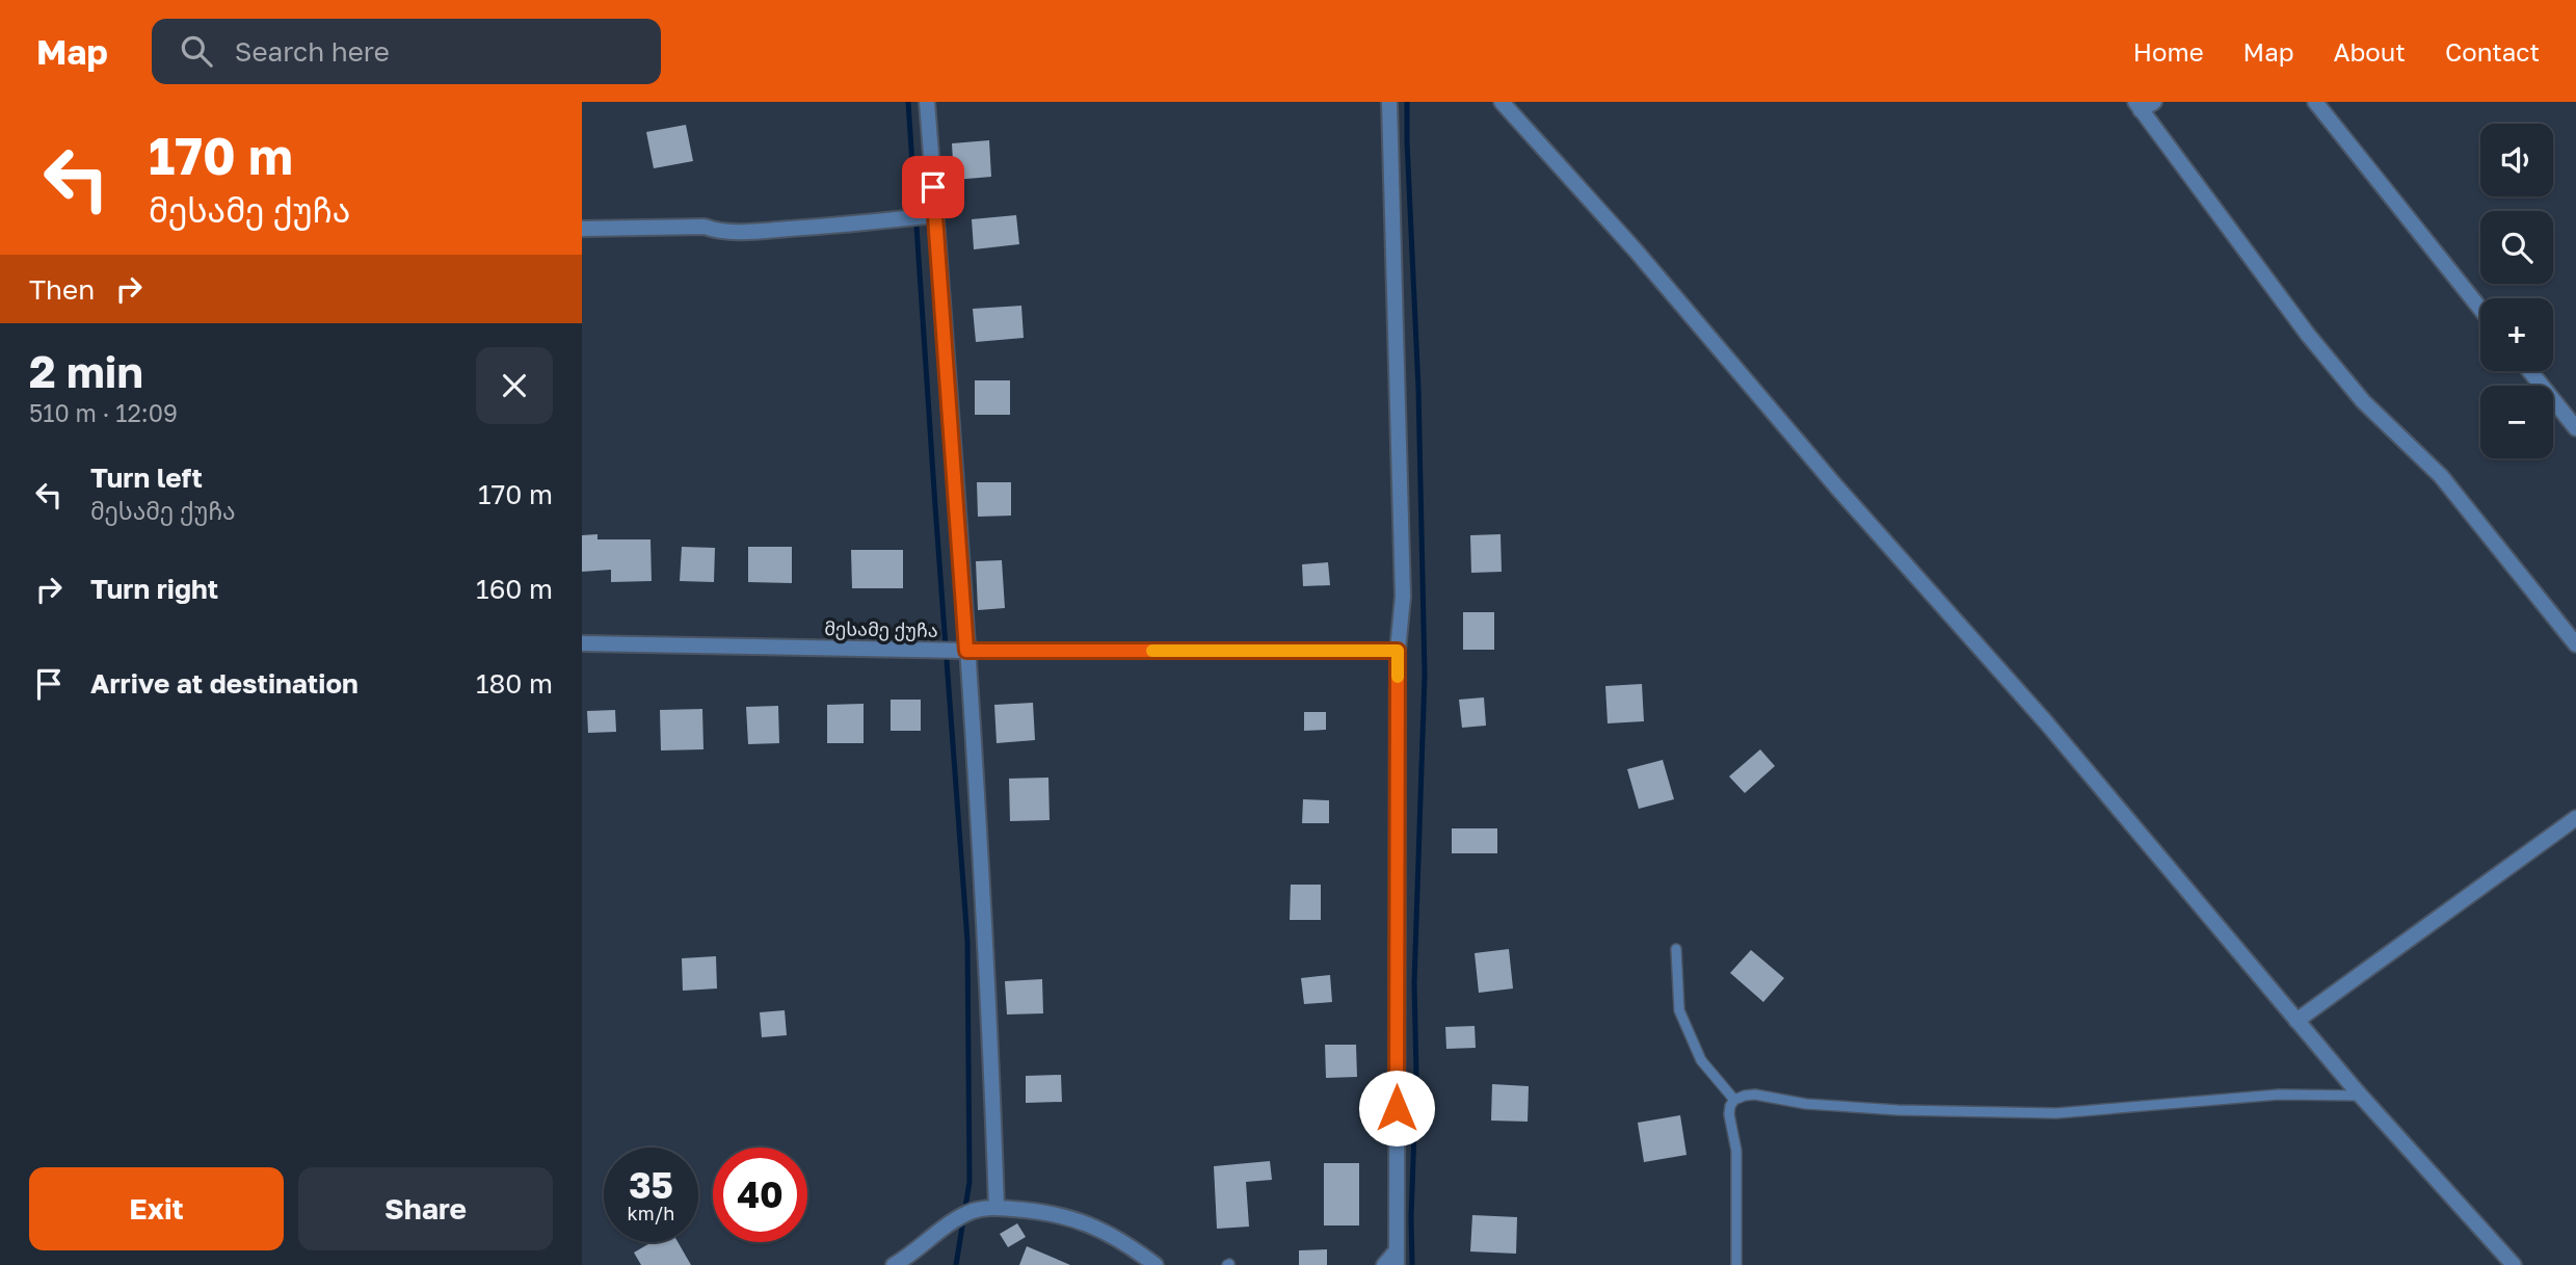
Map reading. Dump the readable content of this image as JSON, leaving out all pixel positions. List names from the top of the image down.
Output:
{
  "streets": {
    "street": ["მესამე ქუჩა"]
  },
  "page": {
    "header": "Map",
    "search": "Search here",
    "nav": [
      "Home",
      "Map",
      "About",
      "Contact"
    ],
    "turn": ["170 m", "მესამე ქუჩა"],
    "map_buttons": ["+", "−"],
    "then": "Then",
    "heading": ["2 min", "510 m · 12:09"],
    "list": [
      {
        "name": "Turn left",
        "note": "მესამე ქუჩა",
        "value": "170 m"
      },
      {
        "name": "Turn right",
        "value": "160 m"
      },
      {
        "name": "Arrive at destination",
        "value": "180 m"
      }
    ],
    "speed": "35 km/h",
    "limit": "40",
    "buttons": ["Exit", "Share"]
  }
}
